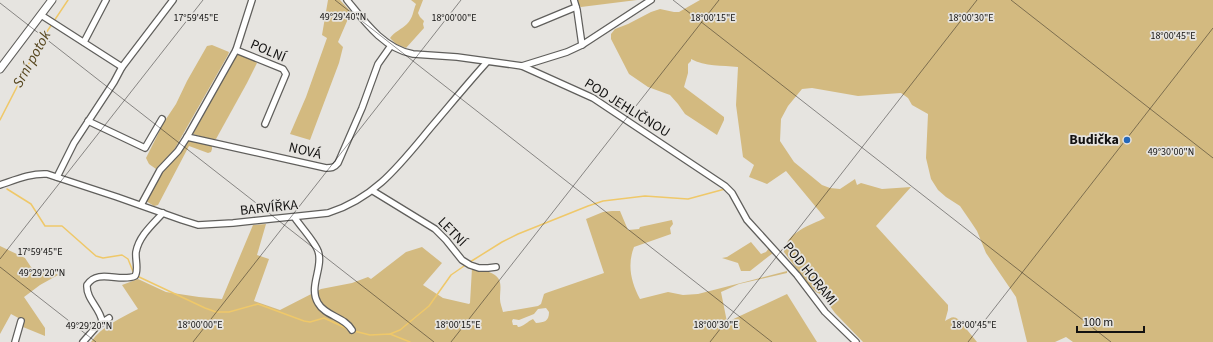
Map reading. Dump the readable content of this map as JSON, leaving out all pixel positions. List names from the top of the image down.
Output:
{
  "streets": {
    "street": [
      "POLNÍ",
      "POD JEHLIČNOU",
      "NOVÁ",
      "BARVÍŘKA",
      "LETNÍ",
      "POD HORAMI"
    ]
  },
  "crossings": [
    ["POD JEHLIČNOU", "NOVÁ"],
    ["POD JEHLIČNOU", "BARVÍŘKA"],
    ["POD JEHLIČNOU", "POD HORAMI"],
    ["BARVÍŘKA", "LETNÍ"]
  ],
  "water": ["Srní potok"],
  "places": ["Budička"],
  "scale_bar": "100 m",
  "coordinates": [
    "49°29'40\"N",
    "18°00'00\"E",
    "18°00'15\"E",
    "18°00'30\"E",
    "17°59'45\"E",
    "18°00'45\"E",
    "49°30'00\"N",
    "49°29'20\"N"
  ]
}
